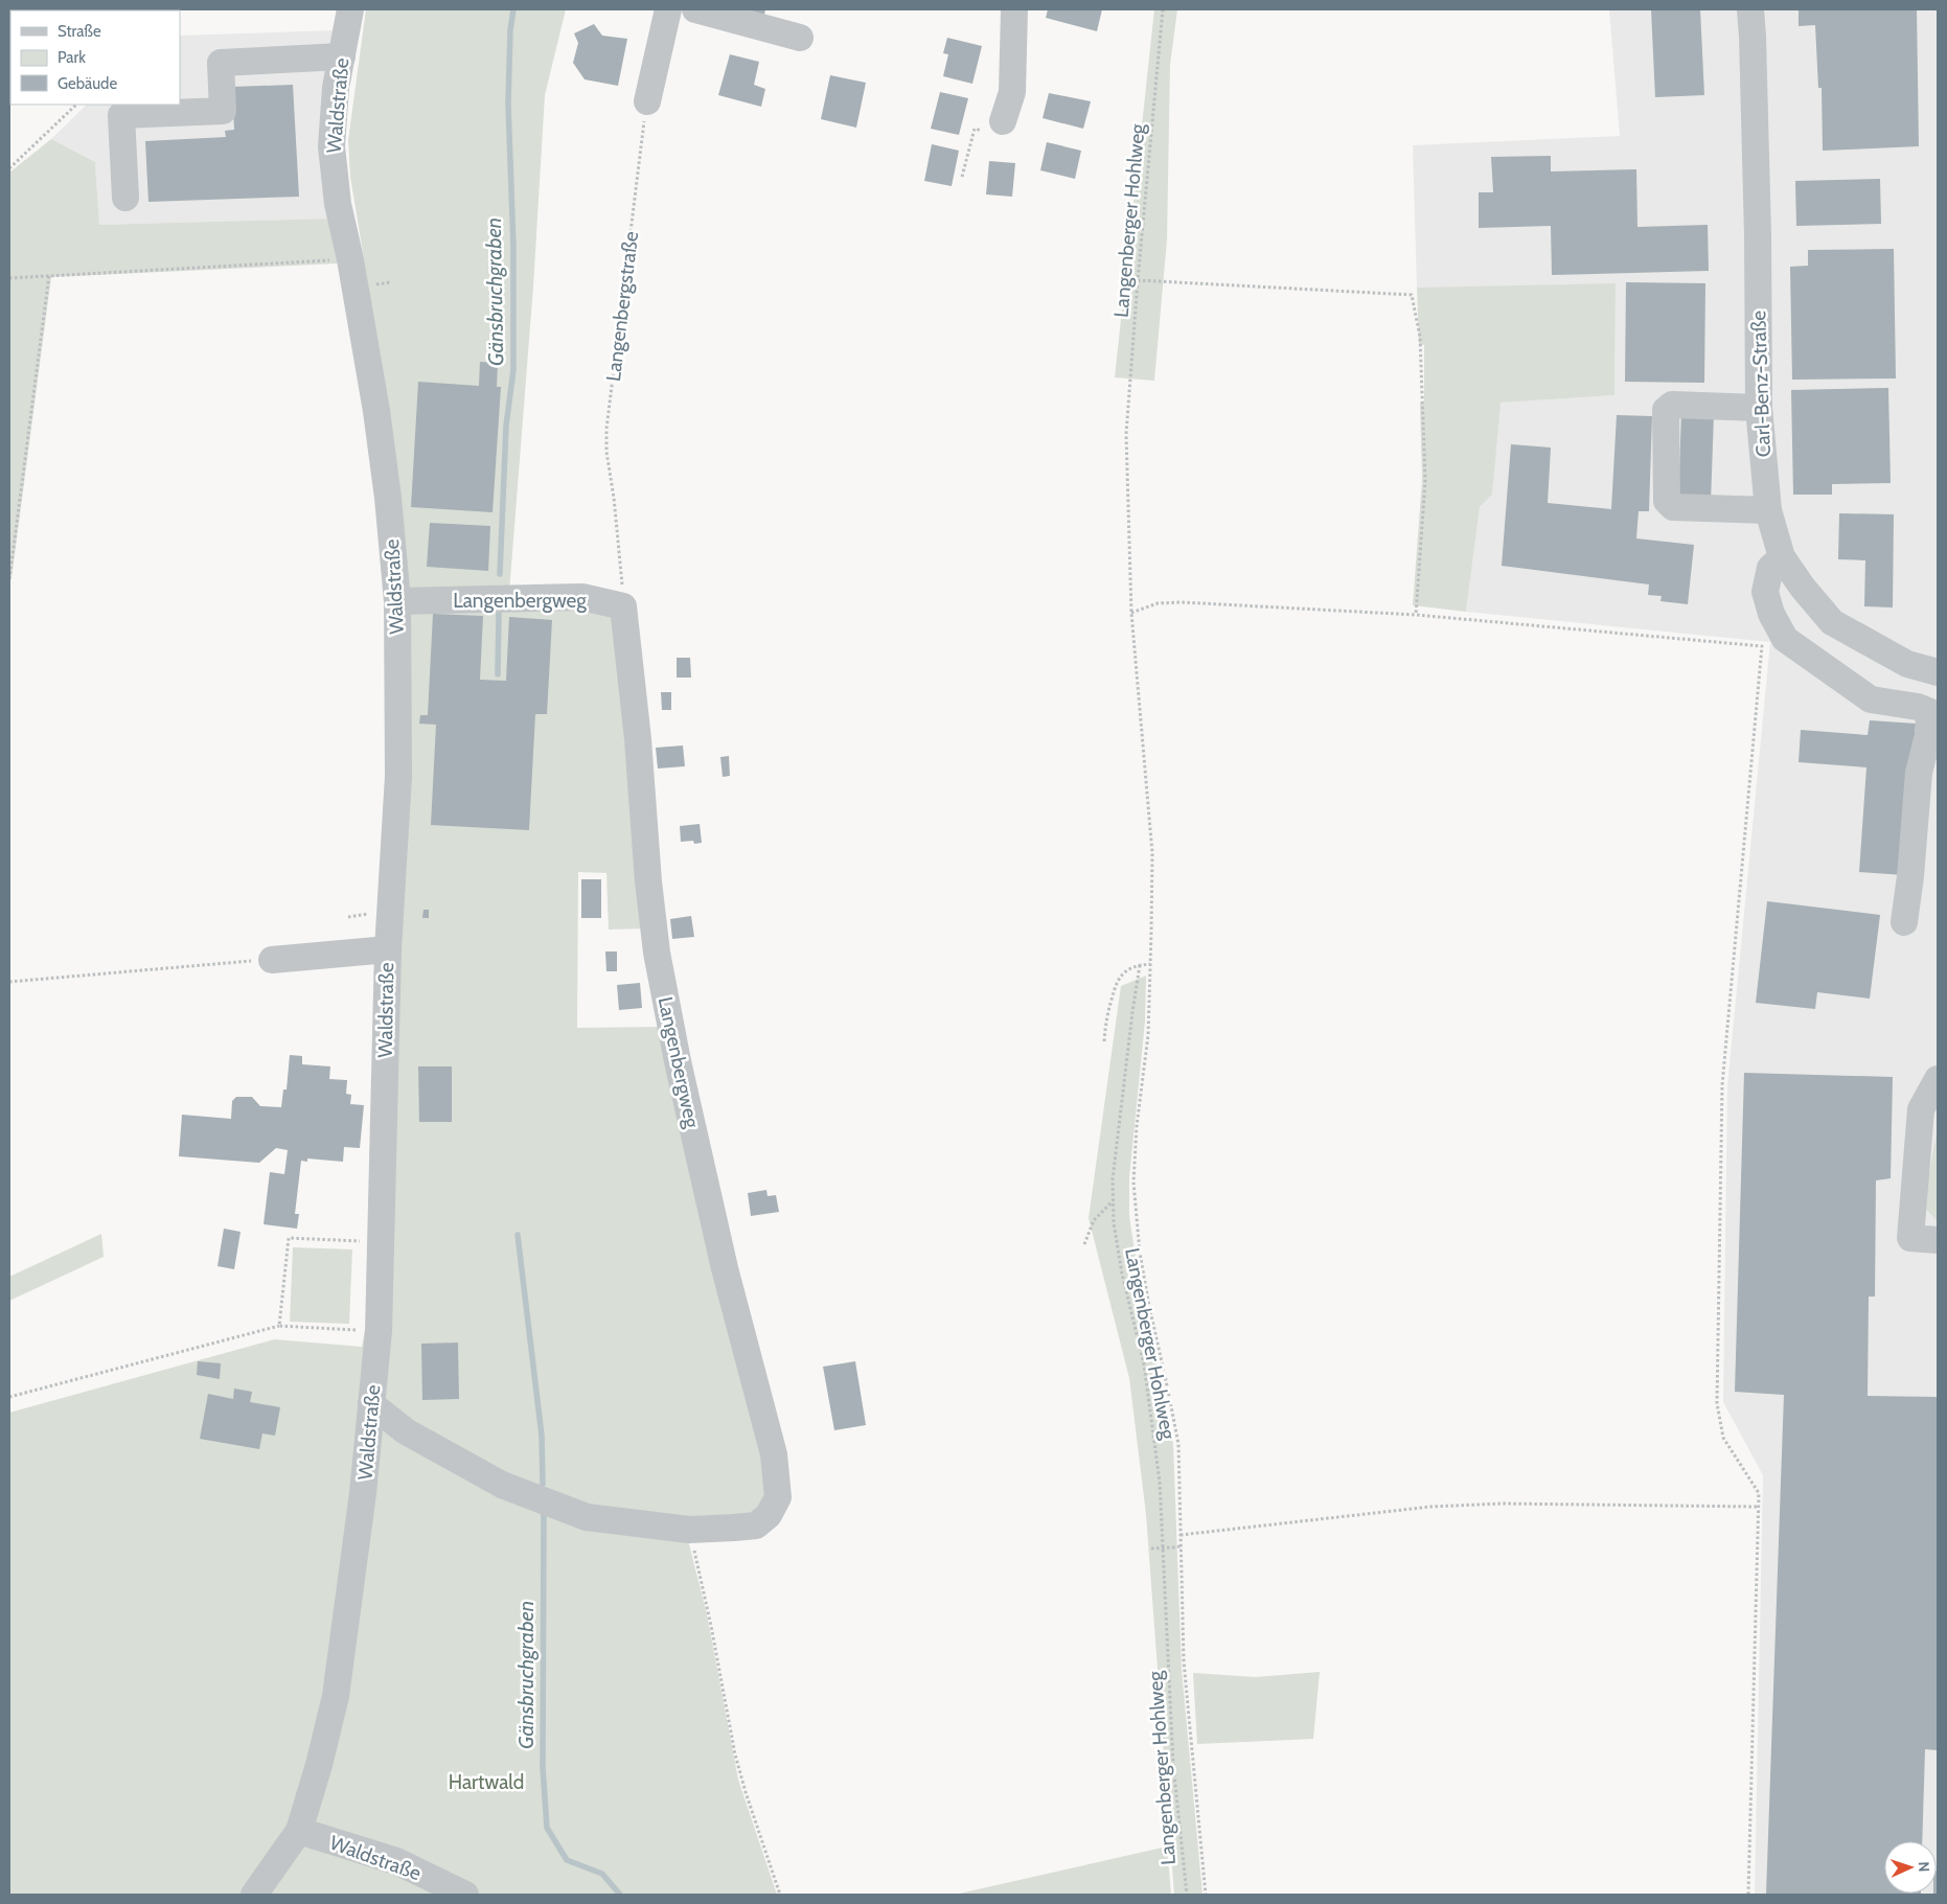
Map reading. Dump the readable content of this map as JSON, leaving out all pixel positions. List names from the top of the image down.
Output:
{
  "streets": {
    "street": ["Waldstraße", "Carl-Benz-Straße", "Langenbergweg"],
    "path": ["Langenberger Hohlweg", "Langenbergstraße"]
  },
  "crossings": [
    ["Waldstraße", "Langenbergweg"],
    ["Langenbergstraße", "Langenbergweg"]
  ],
  "water": ["Gänsbruchgraben"],
  "parks": ["Hartwald"],
  "legend": ["Straße", "Park", "Gebäude"],
  "north": "right"
}
